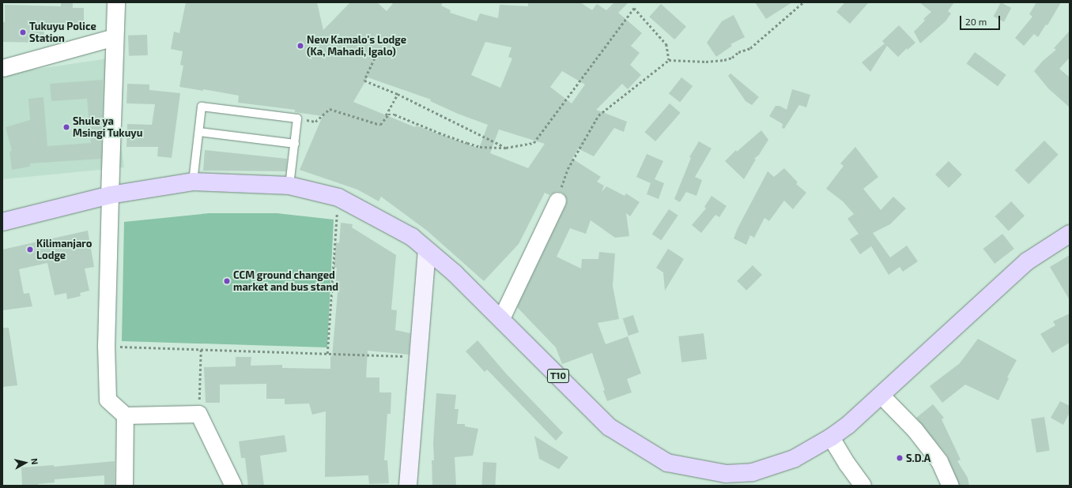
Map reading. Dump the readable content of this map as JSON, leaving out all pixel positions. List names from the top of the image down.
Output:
{
  "streets": {
    "highway": ["T10"]
  },
  "places": [
    "Tukuyu Police Station",
    "New Kamalo's Lodge (Ka, Mahadi, Igalo)",
    "Shule ya Msingi Tukuyu",
    "Kilimanjaro Lodge",
    "CCM ground changed market and bus stand",
    "S.D.A"
  ],
  "scale_bar": "20 m",
  "north": "right"
}
